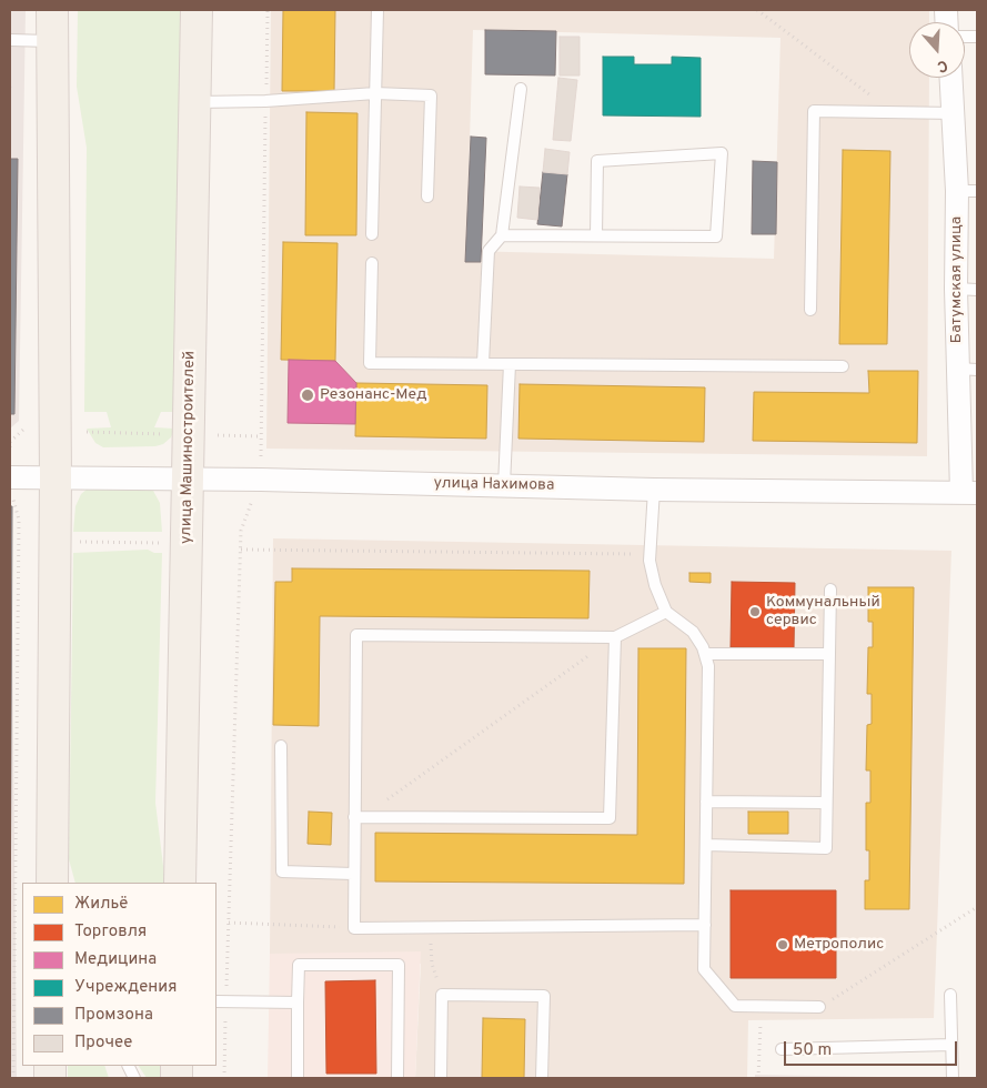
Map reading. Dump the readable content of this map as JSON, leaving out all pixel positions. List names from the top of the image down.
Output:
{
  "streets": {
    "main road": ["улица Машиностроителей"],
    "street": ["Батумская улица", "улица Нахимова"]
  },
  "crossings": [
    ["Батумская улица", "улица Нахимова"],
    ["улица Машиностроителей", "улица Нахимова"]
  ],
  "places": ["Резонанс-Мед", "Коммунальный сервис", "Метрополис"],
  "legend": [
    "Жильё",
    "Торговля",
    "Медицина",
    "Учреждения",
    "Промзона",
    "Прочее"
  ],
  "scale_bar": "50 m",
  "north": "bottom"
}
